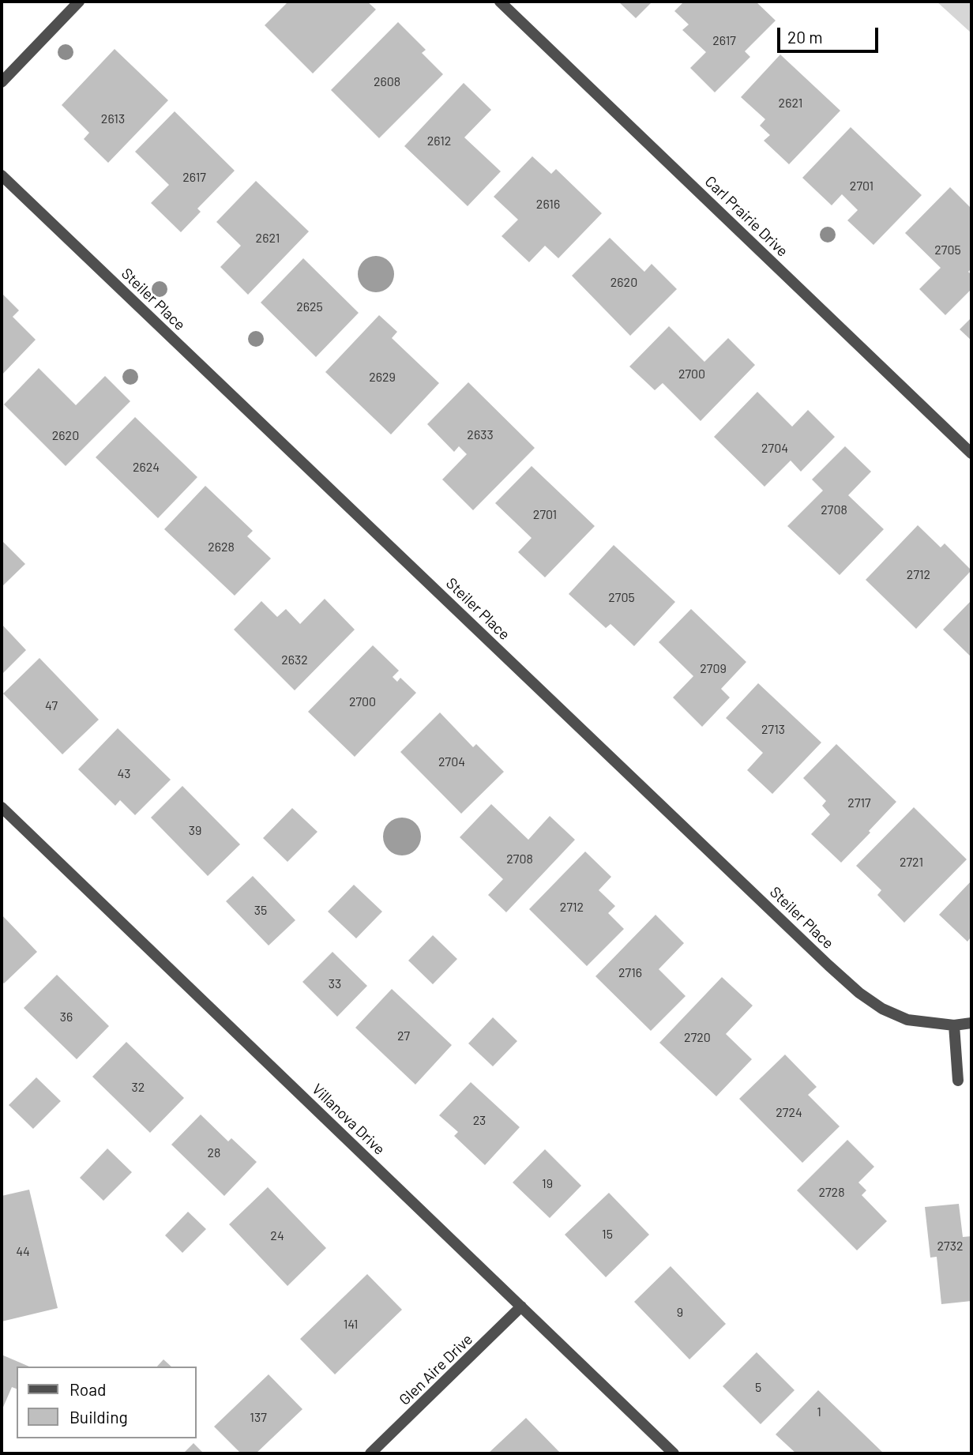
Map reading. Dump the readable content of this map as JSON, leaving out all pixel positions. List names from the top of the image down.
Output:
{
  "streets": {
    "street": [
      "Carl Prairie Drive",
      "Steiler Place",
      "Villanova Drive",
      "Glen Aire Drive"
    ]
  },
  "crossings": [
    ["Villanova Drive", "Glen Aire Drive"]
  ],
  "house_numbers": [
    "2617",
    "2608",
    "2621",
    "2613",
    "2612",
    "2617",
    "2701",
    "2616",
    "2621",
    "2705",
    "2620",
    "2625",
    "2700",
    "2629",
    "2633",
    "2620",
    "2704",
    "2624",
    "2708",
    "2701",
    "2628",
    "2712",
    "2705",
    "2632",
    "2709",
    "2700",
    "47",
    "2713",
    "2704",
    "43",
    "2717",
    "39",
    "2708",
    "2721",
    "2712",
    "35",
    "2716",
    "33",
    "36",
    "27",
    "2720",
    "32",
    "2724",
    "23",
    "28",
    "19",
    "2728",
    "15",
    "24",
    "2732",
    "44",
    "9",
    "141",
    "5",
    "1",
    "137"
  ],
  "legend": ["Road", "Building"],
  "scale_bar": "20 m"
}
